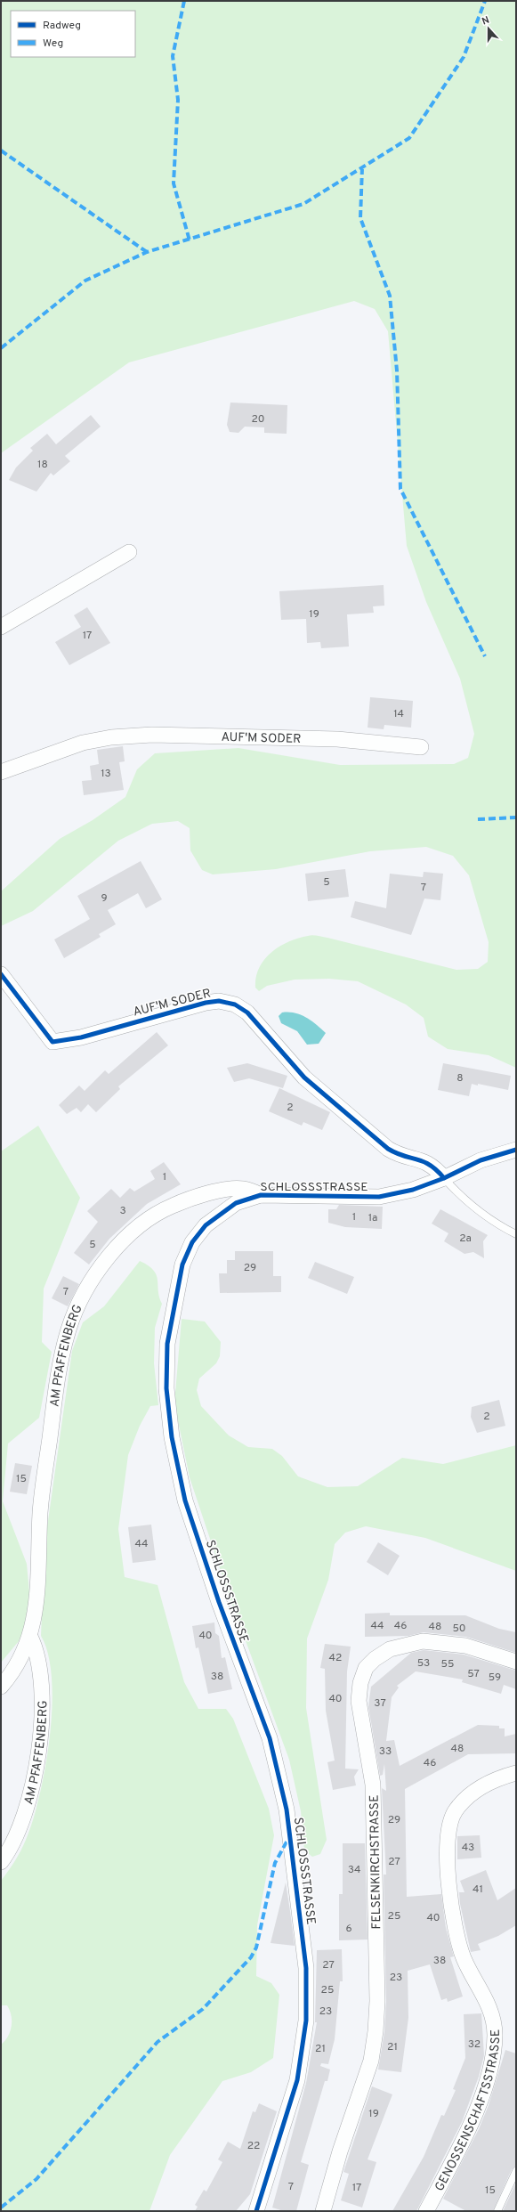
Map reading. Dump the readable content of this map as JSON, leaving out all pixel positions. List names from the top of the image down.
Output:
{
  "streets": {
    "street": [
      "AUF'M SODER",
      "SCHLOSSSTRASSE",
      "AM PFAFFENBERG",
      "FELSENKIRCHSTRASSE",
      "GENOSSENSCHAFTSSTRASSE"
    ]
  },
  "crossings": [
    ["AUF'M SODER", "SCHLOSSSTRASSE"],
    ["SCHLOSSSTRASSE", "AM PFAFFENBERG"]
  ],
  "house_numbers": [
    "20",
    "18",
    "19",
    "17",
    "14",
    "13",
    "5",
    "7",
    "9",
    "8",
    "2",
    "1",
    "3",
    "1",
    "1a",
    "2a",
    "5",
    "29",
    "7",
    "2",
    "15",
    "44",
    "44",
    "46",
    "48",
    "50",
    "40",
    "42",
    "53",
    "55",
    "57",
    "38",
    "59",
    "40",
    "37",
    "48",
    "33",
    "46",
    "29",
    "43",
    "27",
    "34",
    "41",
    "25",
    "40",
    "6",
    "38",
    "27",
    "23",
    "25",
    "23",
    "32",
    "21",
    "21",
    "19",
    "22",
    "7",
    "17",
    "15"
  ],
  "legend": ["Radweg", "Weg"],
  "north": "top"
}
